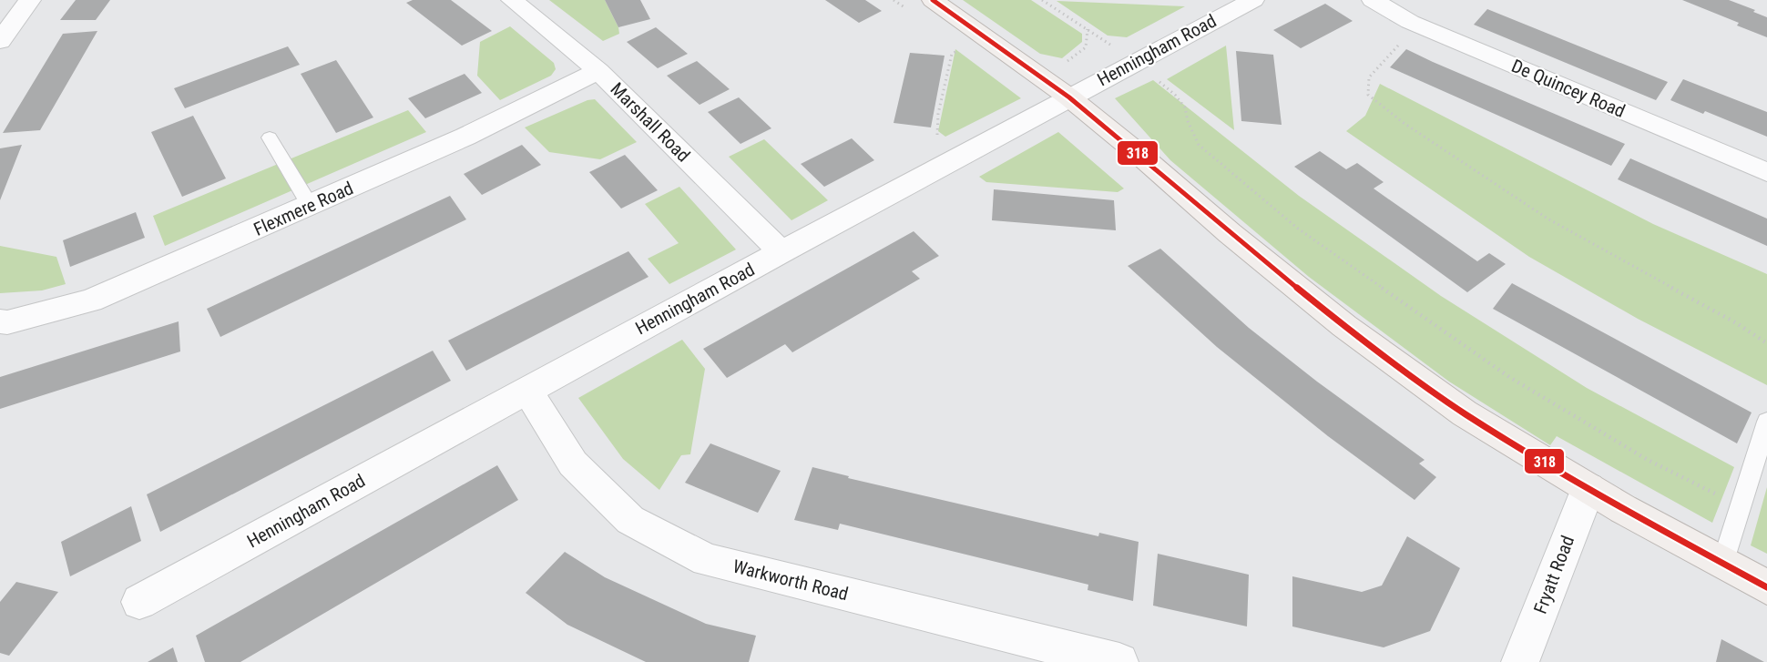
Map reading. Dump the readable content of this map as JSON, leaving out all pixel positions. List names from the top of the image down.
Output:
{
  "streets": {
    "street": [
      "Henningham Road",
      "De Quincey Road",
      "Marshall Road",
      "Flexmere Road",
      "Fryatt Road",
      "Warkworth Road"
    ]
  },
  "crossings": [
    ["Henningham Road", "Marshall Road"],
    ["Henningham Road", "Warkworth Road"],
    ["Marshall Road", "Flexmere Road"]
  ],
  "lines": ["transit line 318"]
}
